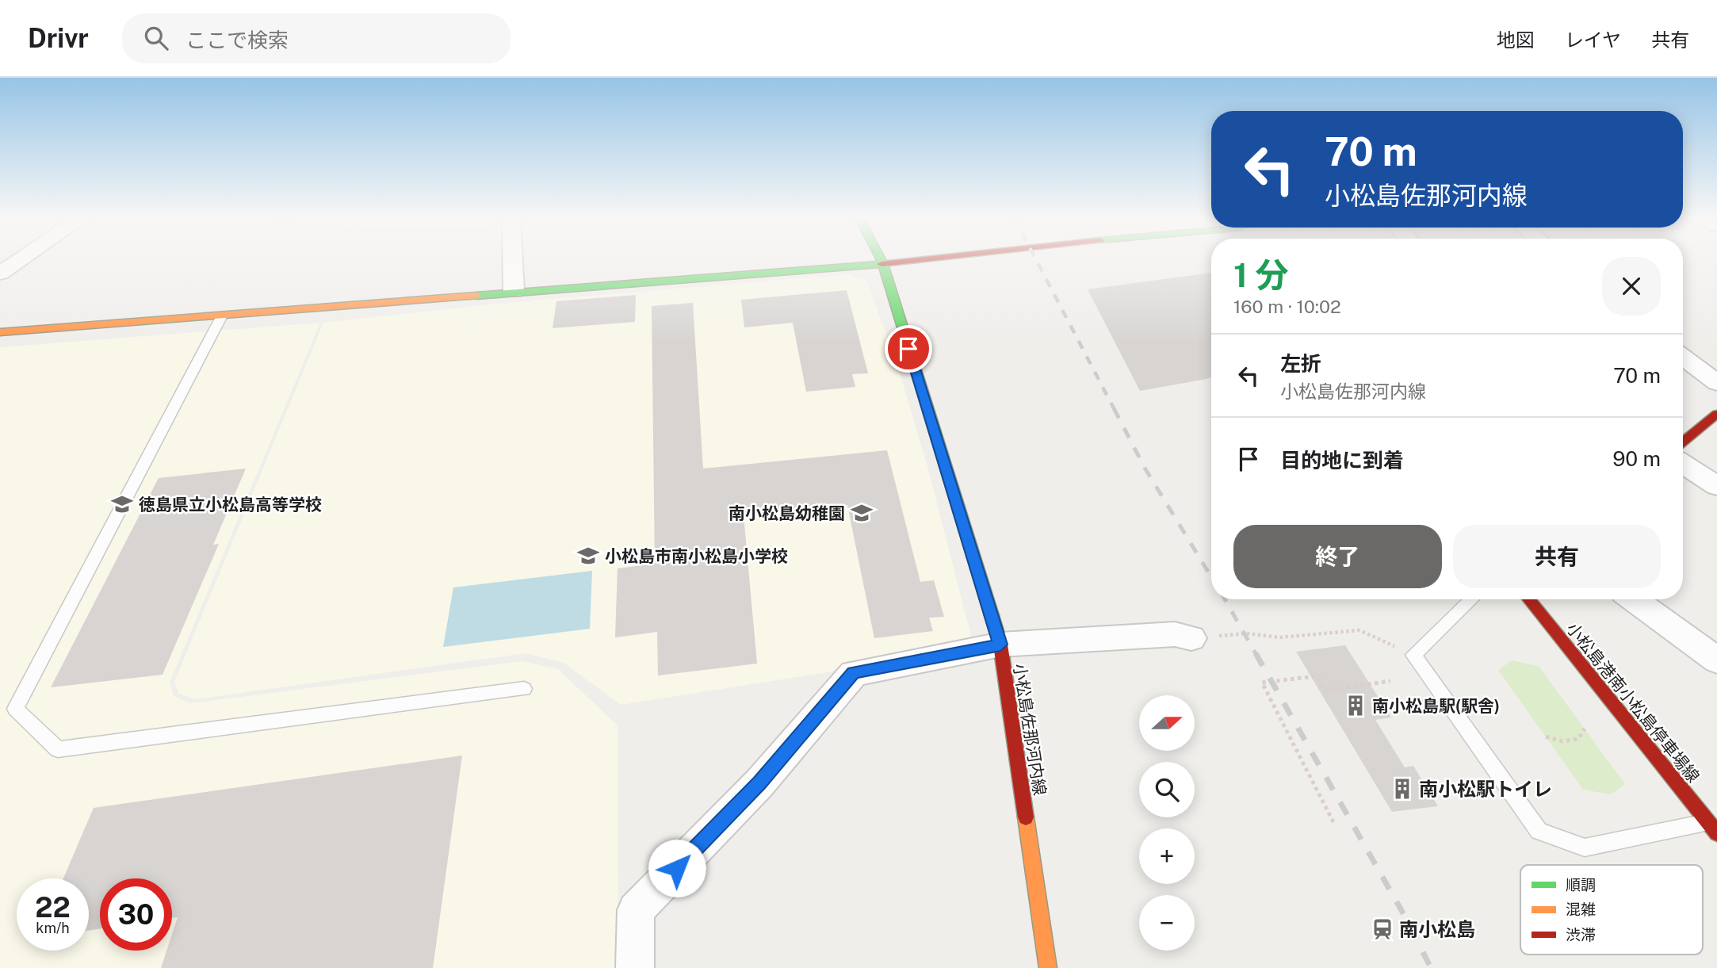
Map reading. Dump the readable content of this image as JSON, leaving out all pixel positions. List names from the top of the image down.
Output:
{
  "streets": {
    "street": ["小松島港南小松島停車場線", "小松島佐那河内線"]
  },
  "places": {
    "school or university": ["徳島県立小松島高等学校", "南小松島幼稚園", "小松島市南小松島小学校"],
    "building": ["南小松島駅(駅舎)", "南小松駅トイレ"],
    "station": ["南小松島"]
  },
  "legend": ["順調", "混雑", "渋滞"],
  "north": "right",
  "page": {
    "header": "Drivr",
    "search": "ここで検索",
    "nav": ["地図", "レイヤ", "共有"],
    "turn": ["70 m", "小松島佐那河内線"],
    "heading": ["1 分", "160 m · 10:02"],
    "list": [
      {
        "name": "左折",
        "note": "小松島佐那河内線",
        "value": "70 m"
      },
      {
        "name": "目的地に到着",
        "value": "90 m"
      }
    ],
    "buttons": ["終了", "共有"],
    "map_buttons": ["+", "−"],
    "speed": "22 km/h",
    "limit": "30"
  }
}
